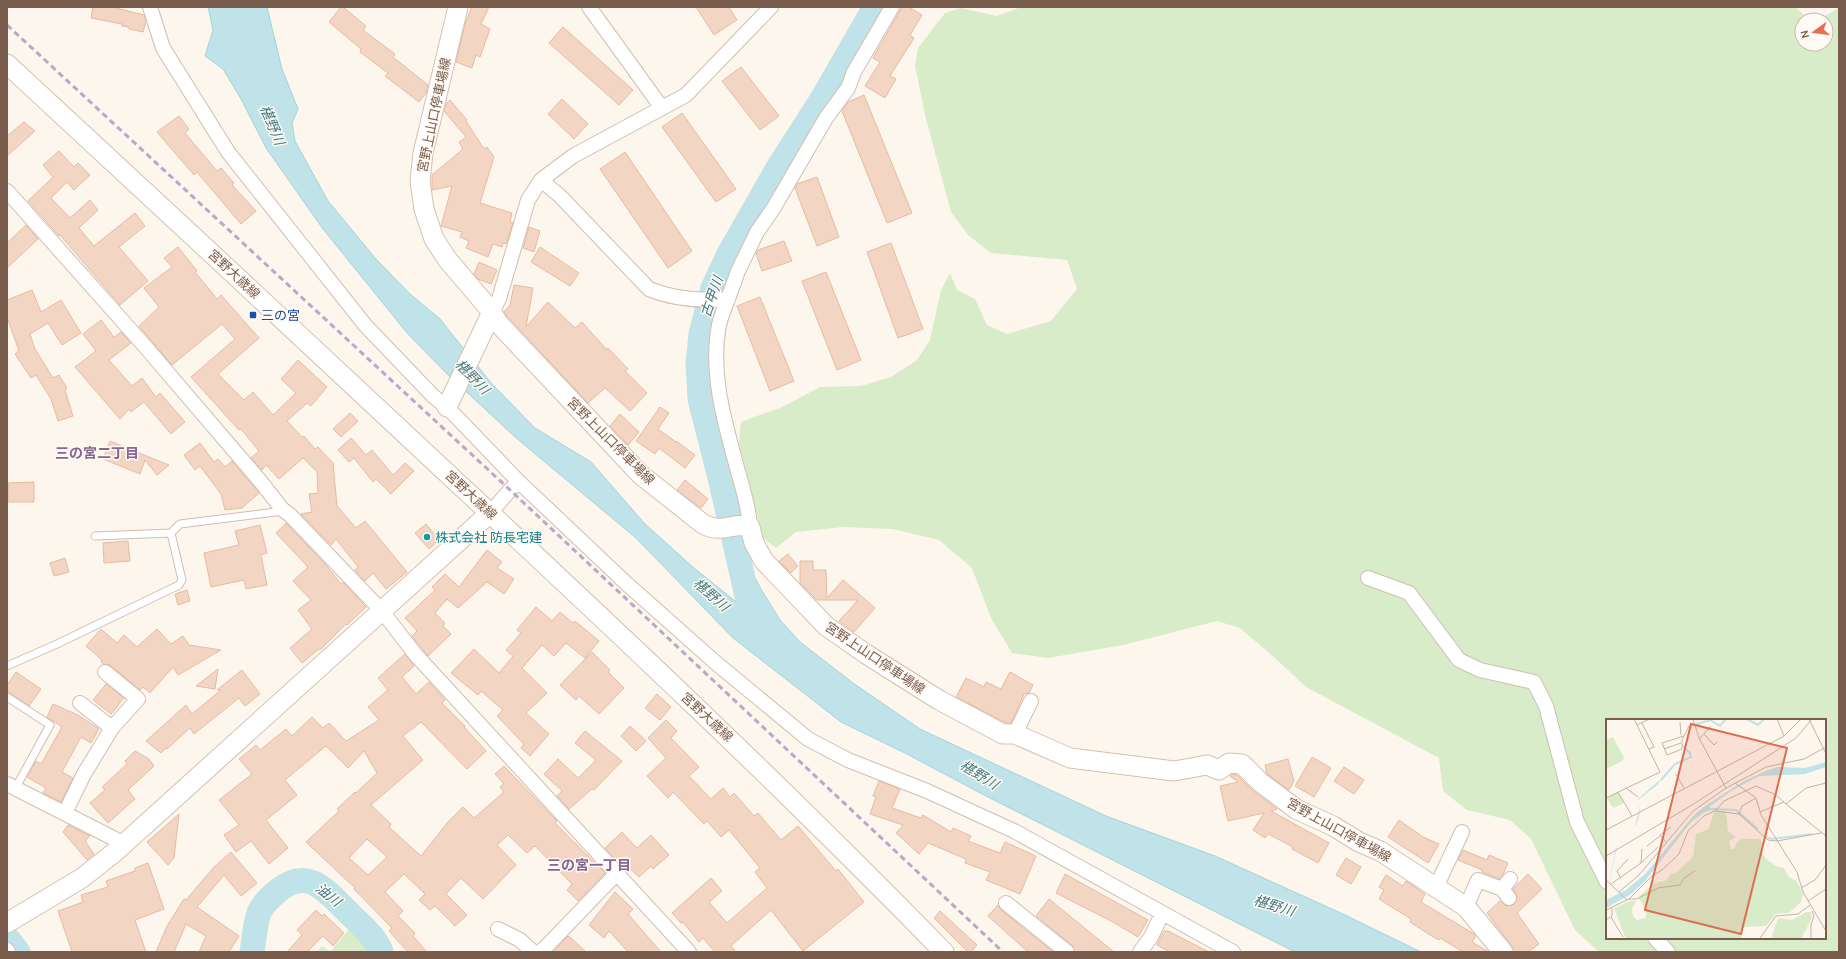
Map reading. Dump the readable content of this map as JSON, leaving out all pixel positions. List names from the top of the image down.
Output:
{
  "streets": {
    "main road": ["宮野上山口停車場線", "宮野大歳線"]
  },
  "districts": ["三の宮二丁目", "三の宮一丁目"],
  "water": ["椹野川", "古甲川", "油川"],
  "places": {
    "transit": ["三の宮"],
    "other": ["株式会社 防長宅建"]
  },
  "north": "left"
}
